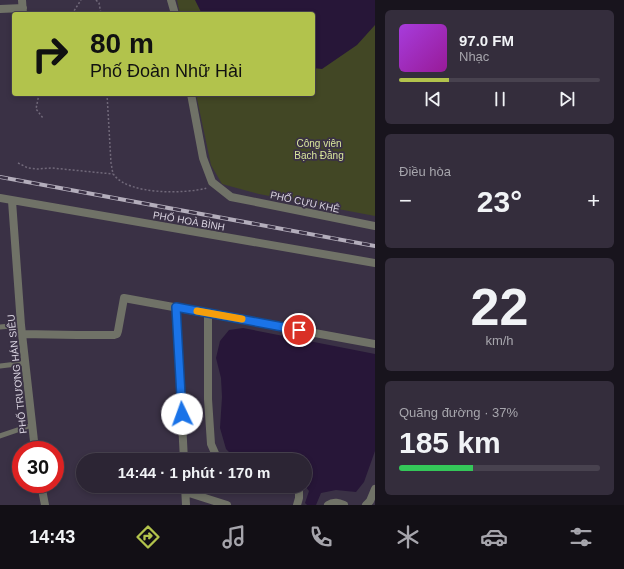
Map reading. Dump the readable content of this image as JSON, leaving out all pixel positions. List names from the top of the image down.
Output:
{
  "streets": {
    "street": ["PHỐ CỰU KHÊ", "PHỐ HOÀ BÌNH", "PHỐ TRƯƠNG HÁN SIÊU"]
  },
  "crossings": [
    ["PHỐ HOÀ BÌNH", "PHỐ TRƯƠNG HÁN SIÊU"]
  ],
  "parks": ["Công viên Bạch Đằng"],
  "page": {
    "turn": ["80 m", "Phố Đoàn Nhữ Hài"],
    "song": ["97.0 FM", "Nhạc"],
    "tile": [
      "Điều hòa",
      ["22", "km/h"],
      ["Quãng đường · 37%", "185 km"]
    ],
    "heat": ["−", "23°", "+"],
    "limit": "30",
    "trip": "14:44 · 1 phút · 170 m",
    "tabs": "14:43"
  }
}
